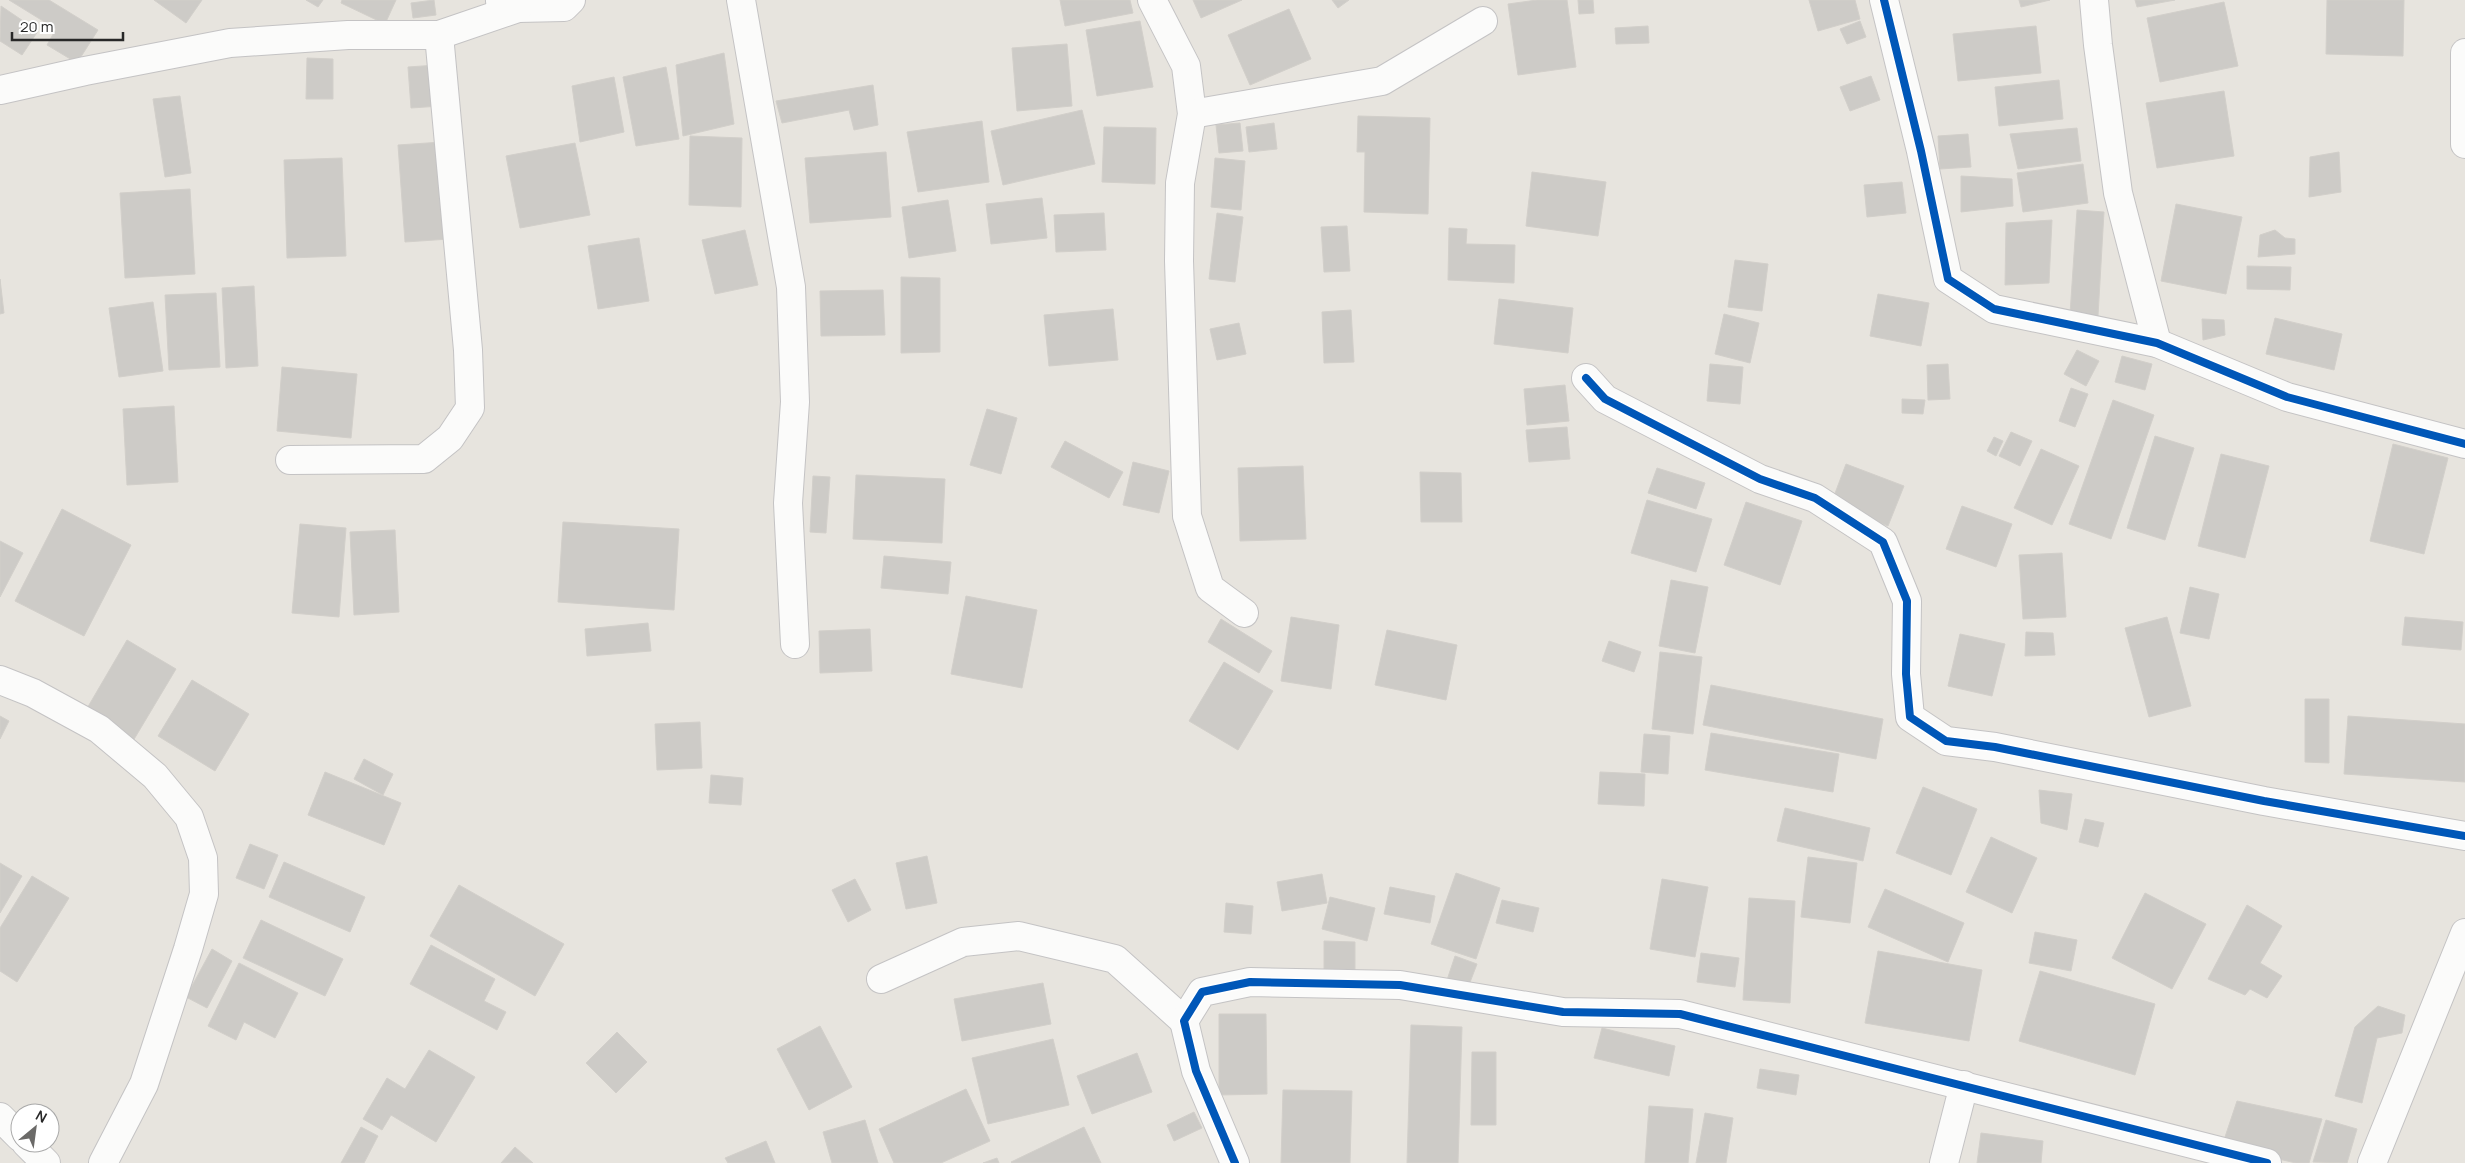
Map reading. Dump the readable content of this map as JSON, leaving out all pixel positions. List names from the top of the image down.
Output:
{
  "scale_bar": "20 m",
  "north": "top right"
}
